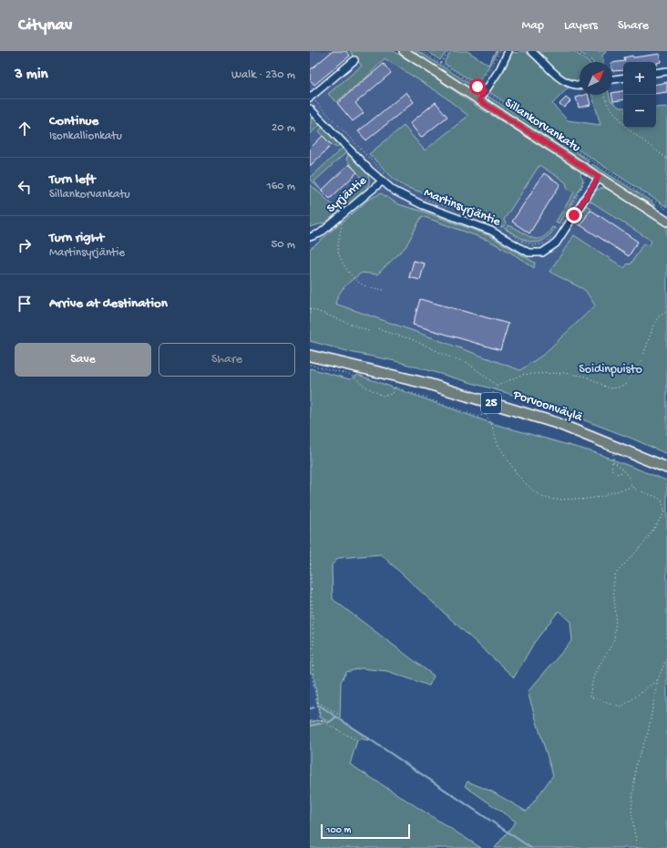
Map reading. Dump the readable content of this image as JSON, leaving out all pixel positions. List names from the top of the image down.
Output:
{
  "streets": {
    "highway": ["25", "Porvoonväylä"],
    "main road": ["Sillankorvankatu"],
    "street": ["Syrjäntie", "Martinsyrjäntie"]
  },
  "crossings": [
    ["Sillankorvankatu", "Martinsyrjäntie"],
    ["Syrjäntie", "Martinsyrjäntie"]
  ],
  "parks": ["Soidinpuisto"],
  "scale_bar": "100 m",
  "north": "top right",
  "page": {
    "header": "Citynav",
    "nav": ["Map", "Layers", "Share"],
    "heading": ["3 min", "Walk · 230 m"],
    "map_buttons": ["+", "−"],
    "list": [
      ["Continue", "Isonkallionkatu", "20 m"],
      ["Turn left", "Sillankorvankatu", "160 m"],
      ["Turn right", "Martinsyrjäntie", "50 m"],
      "Arrive at destination"
    ],
    "buttons": ["Save", "Share"],
    "scale": "100 m"
  }
}
